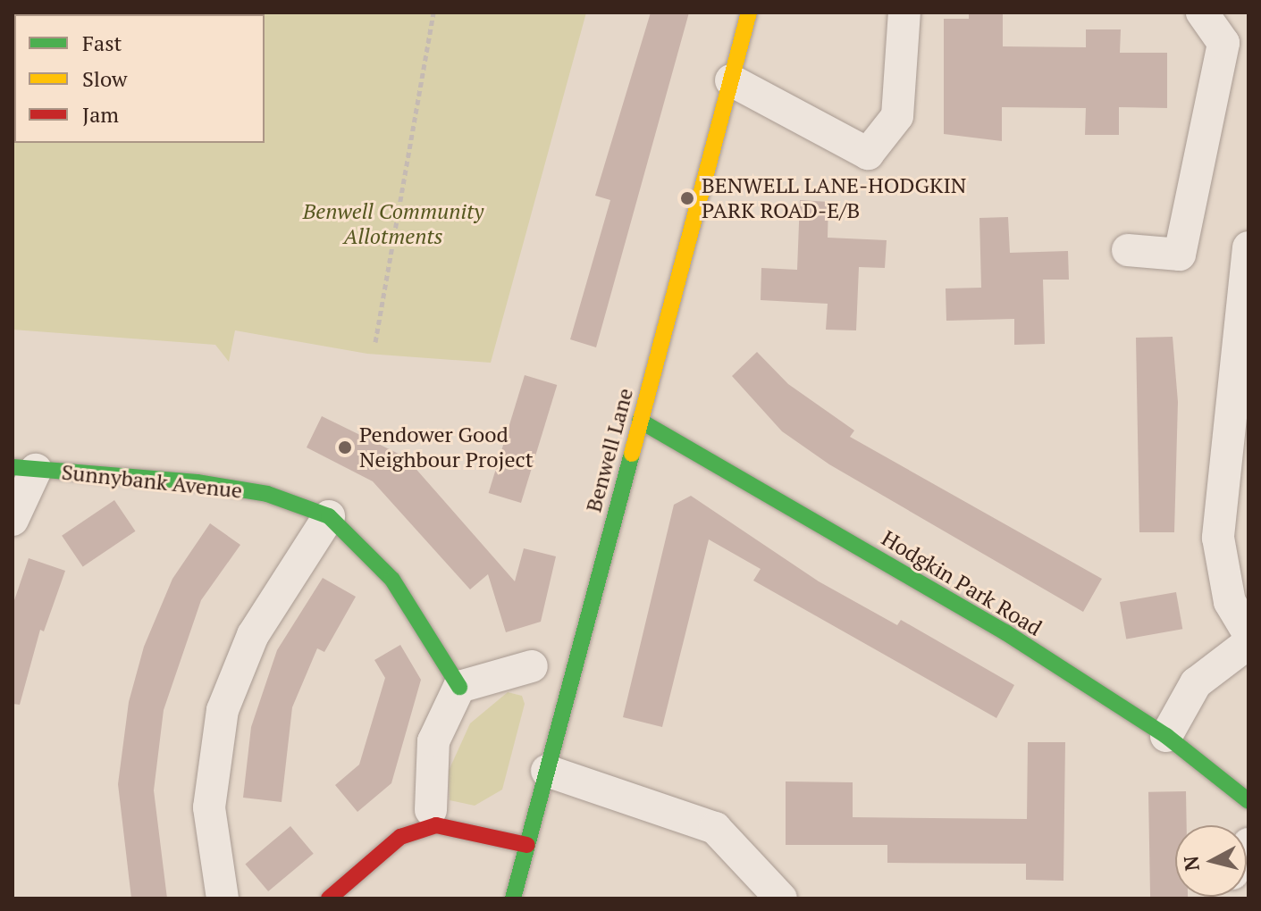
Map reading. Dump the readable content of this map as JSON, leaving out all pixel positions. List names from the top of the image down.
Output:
{
  "streets": {
    "street": ["Benwell Lane", "Sunnybank Avenue", "Hodgkin Park Road"]
  },
  "crossings": [
    ["Benwell Lane", "Hodgkin Park Road"]
  ],
  "parks": ["Benwell Community Allotments"],
  "places": ["BENWELL LANE-HODGKIN PARK ROAD-E/B", "Pendower Good Neighbour Project"],
  "legend": ["Fast", "Slow", "Jam"],
  "north": "left"
}
